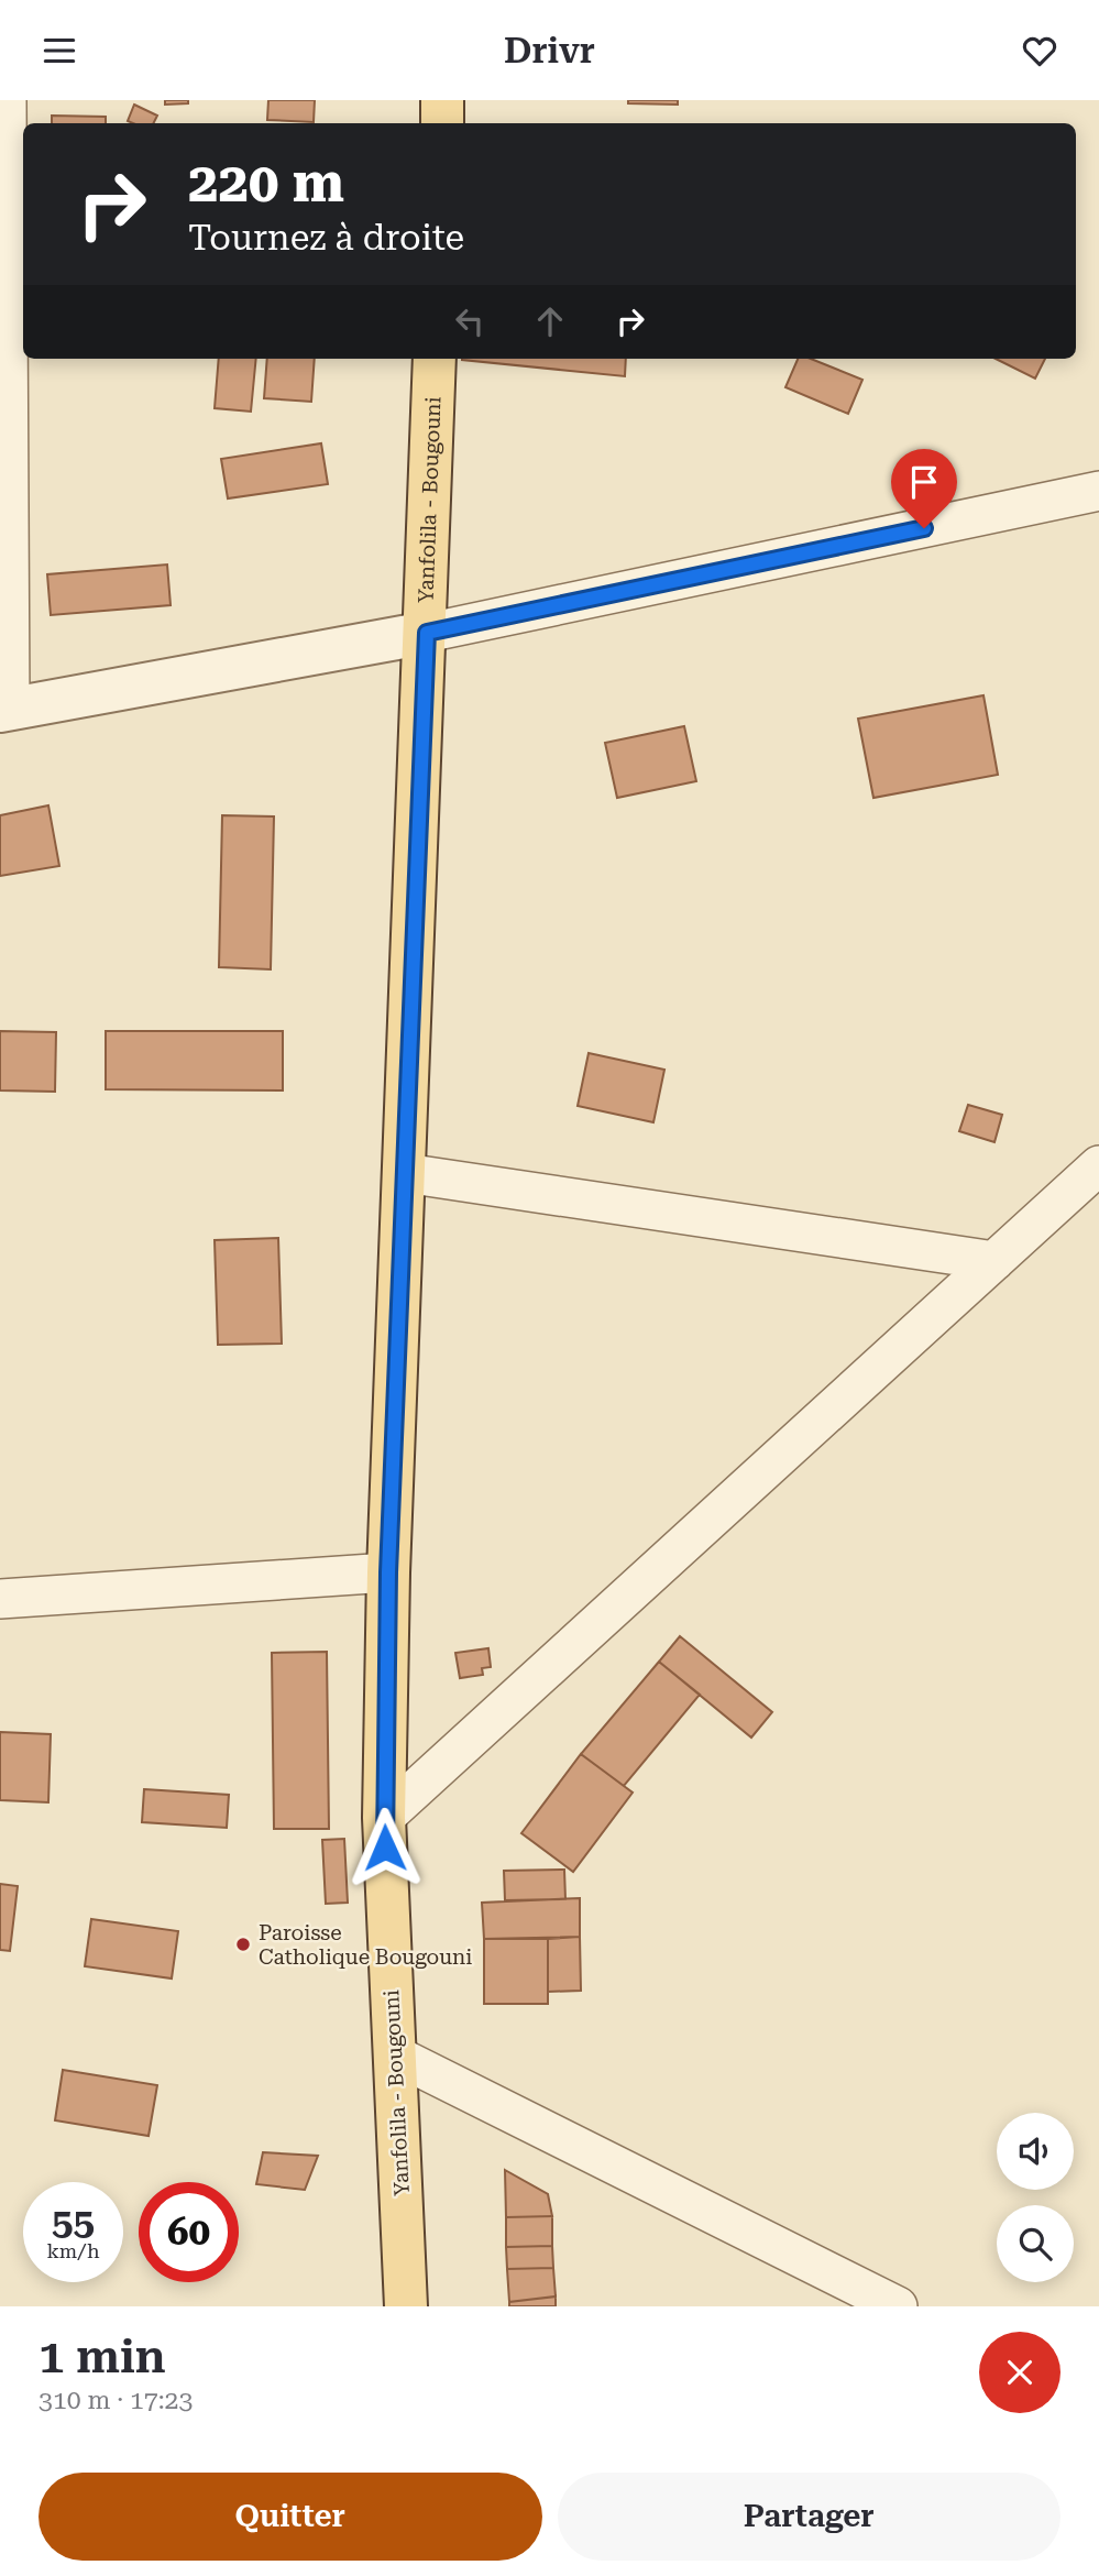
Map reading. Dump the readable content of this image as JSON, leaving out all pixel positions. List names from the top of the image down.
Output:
{
  "streets": {
    "main road": ["Yanfolila - Bougouni"]
  },
  "places": ["Paroisse Catholique Bougouni"],
  "page": {
    "header": "Drivr",
    "turn": ["220 m", "Tournez à droite"],
    "speed": "55 km/h",
    "limit": "60",
    "heading": ["1 min", "310 m · 17:23"],
    "buttons": ["Quitter", "Partager"]
  }
}
